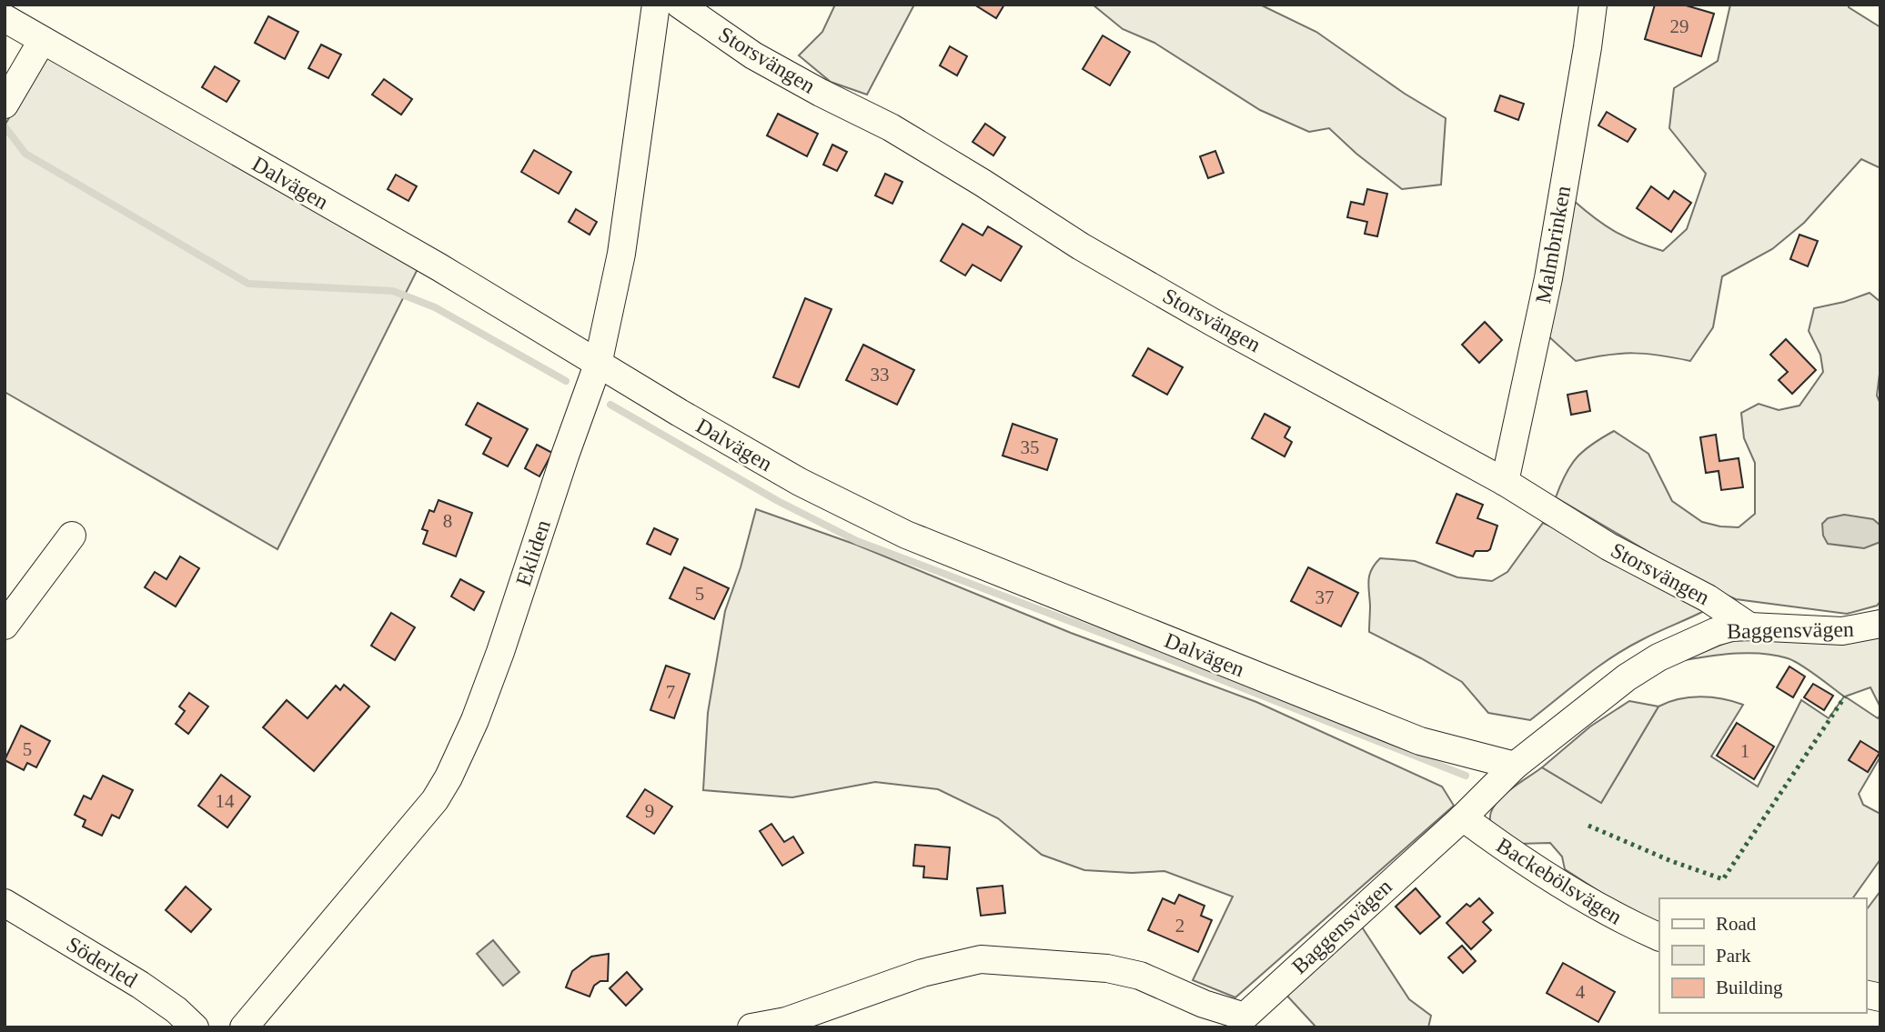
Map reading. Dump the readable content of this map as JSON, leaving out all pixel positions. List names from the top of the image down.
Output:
{
  "streets": {
    "street": [
      "Storsvängen",
      "Dalvägen",
      "Malmbrinken",
      "Ekliden",
      "Baggensvägen",
      "Backebölsvägen",
      "Söderled"
    ]
  },
  "crossings": [
    ["Storsvängen", "Malmbrinken"],
    ["Storsvängen", "Baggensvägen"],
    ["Dalvägen", "Ekliden"],
    ["Dalvägen", "Baggensvägen"],
    ["Baggensvägen", "Backebölsvägen"]
  ],
  "house_numbers": [
    "29",
    "33",
    "35",
    "8",
    "5",
    "37",
    "7",
    "5",
    "1",
    "14",
    "9",
    "2",
    "4"
  ],
  "legend": ["Road", "Park", "Building"]
}
